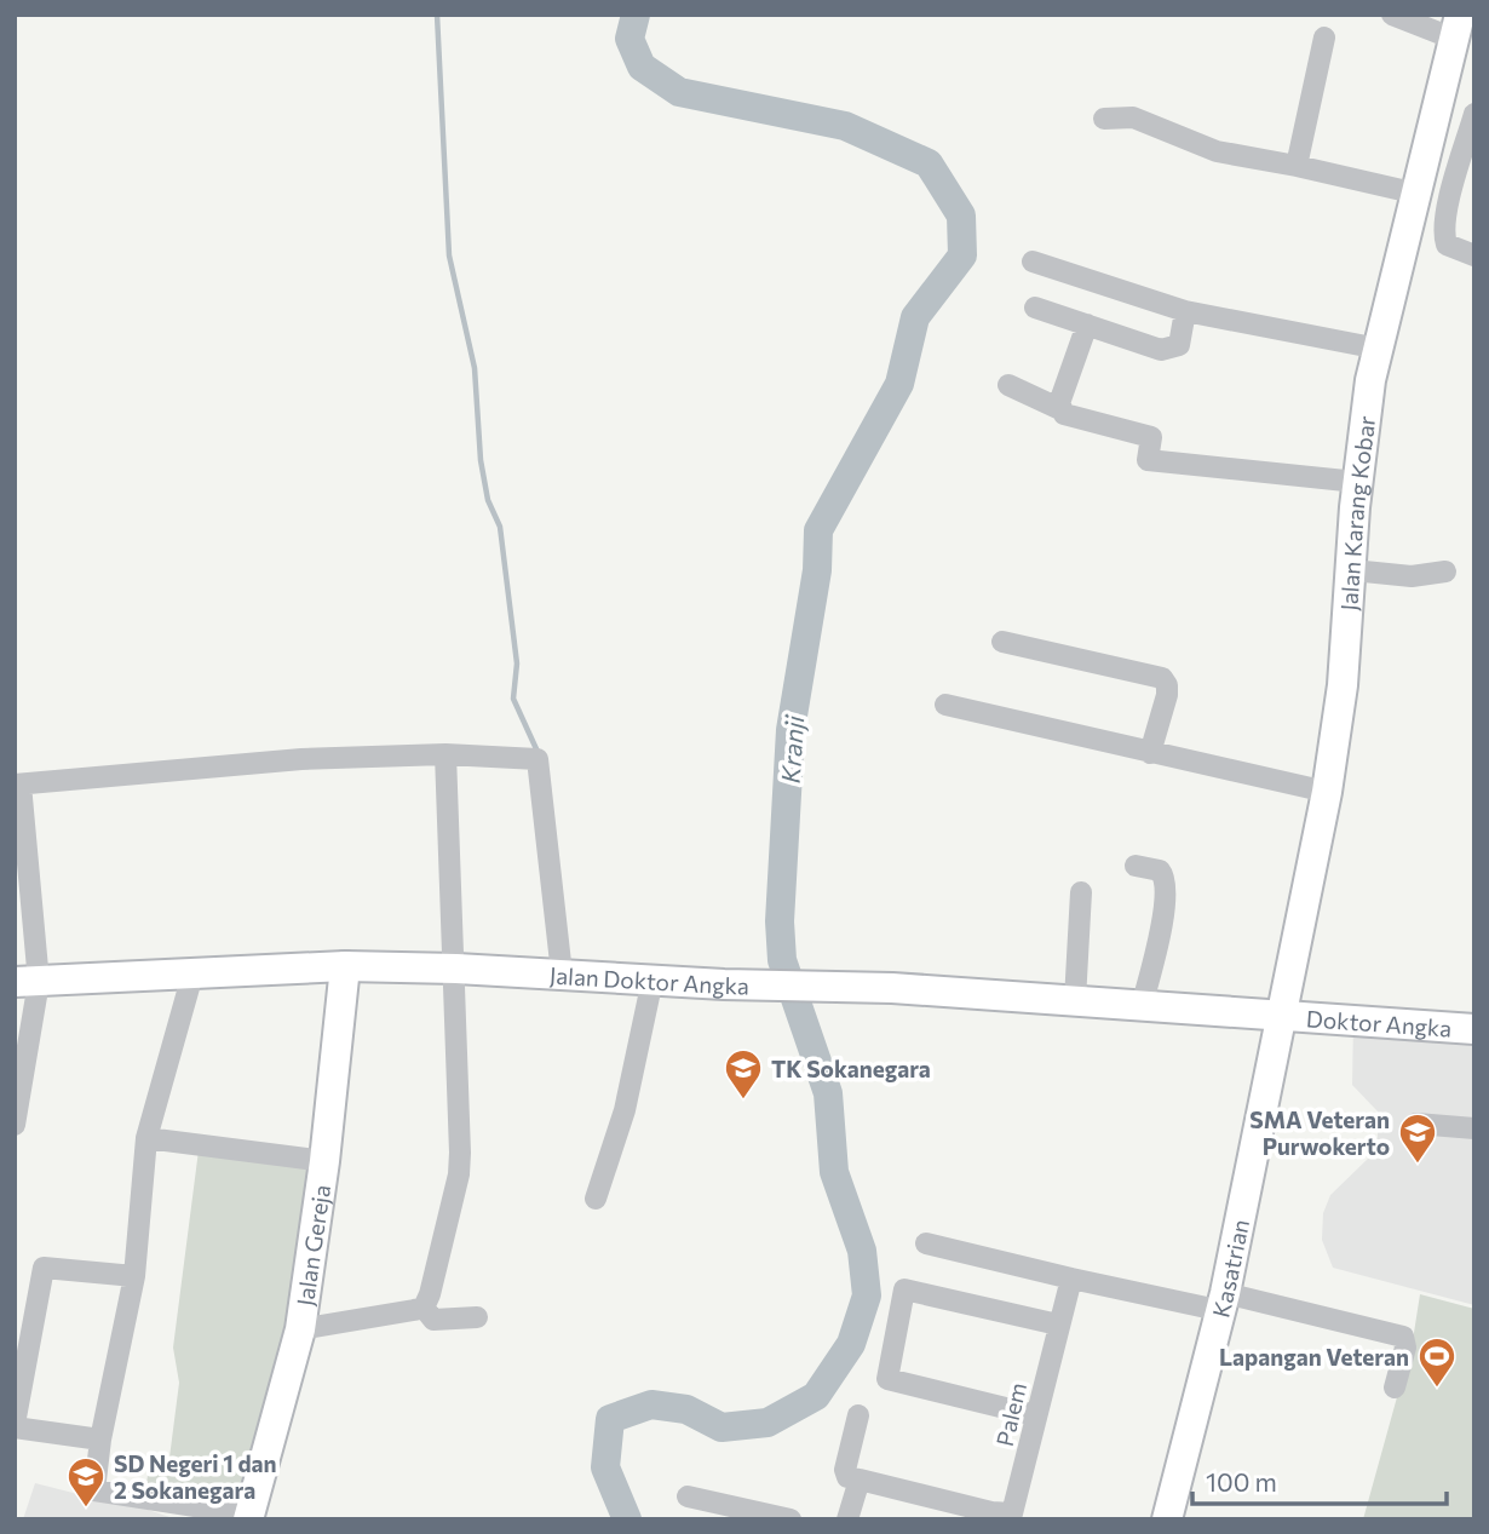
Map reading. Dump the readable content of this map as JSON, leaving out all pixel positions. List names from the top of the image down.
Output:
{
  "streets": {
    "street": [
      "Jalan Karang Kobar",
      "Jalan Doktor Angka",
      "Doktor Angka",
      "Jalan Gereja",
      "Kasatrian",
      "Palem"
    ]
  },
  "crossings": [
    ["Jalan Karang Kobar", "Jalan Doktor Angka"],
    ["Jalan Karang Kobar", "Doktor Angka"],
    ["Jalan Karang Kobar", "Kasatrian"],
    ["Jalan Doktor Angka", "Doktor Angka"],
    ["Jalan Doktor Angka", "Jalan Gereja"],
    ["Jalan Doktor Angka", "Kasatrian"],
    ["Doktor Angka", "Kasatrian"]
  ],
  "water": ["Kranji"],
  "places": {
    "school or university": ["TK Sokanegara", "SMA Veteran Purwokerto", "SD Negeri 1 dan 2 Sokanegara"],
    "sports": ["Lapangan Veteran"]
  },
  "scale_bar": "100 m"
}
